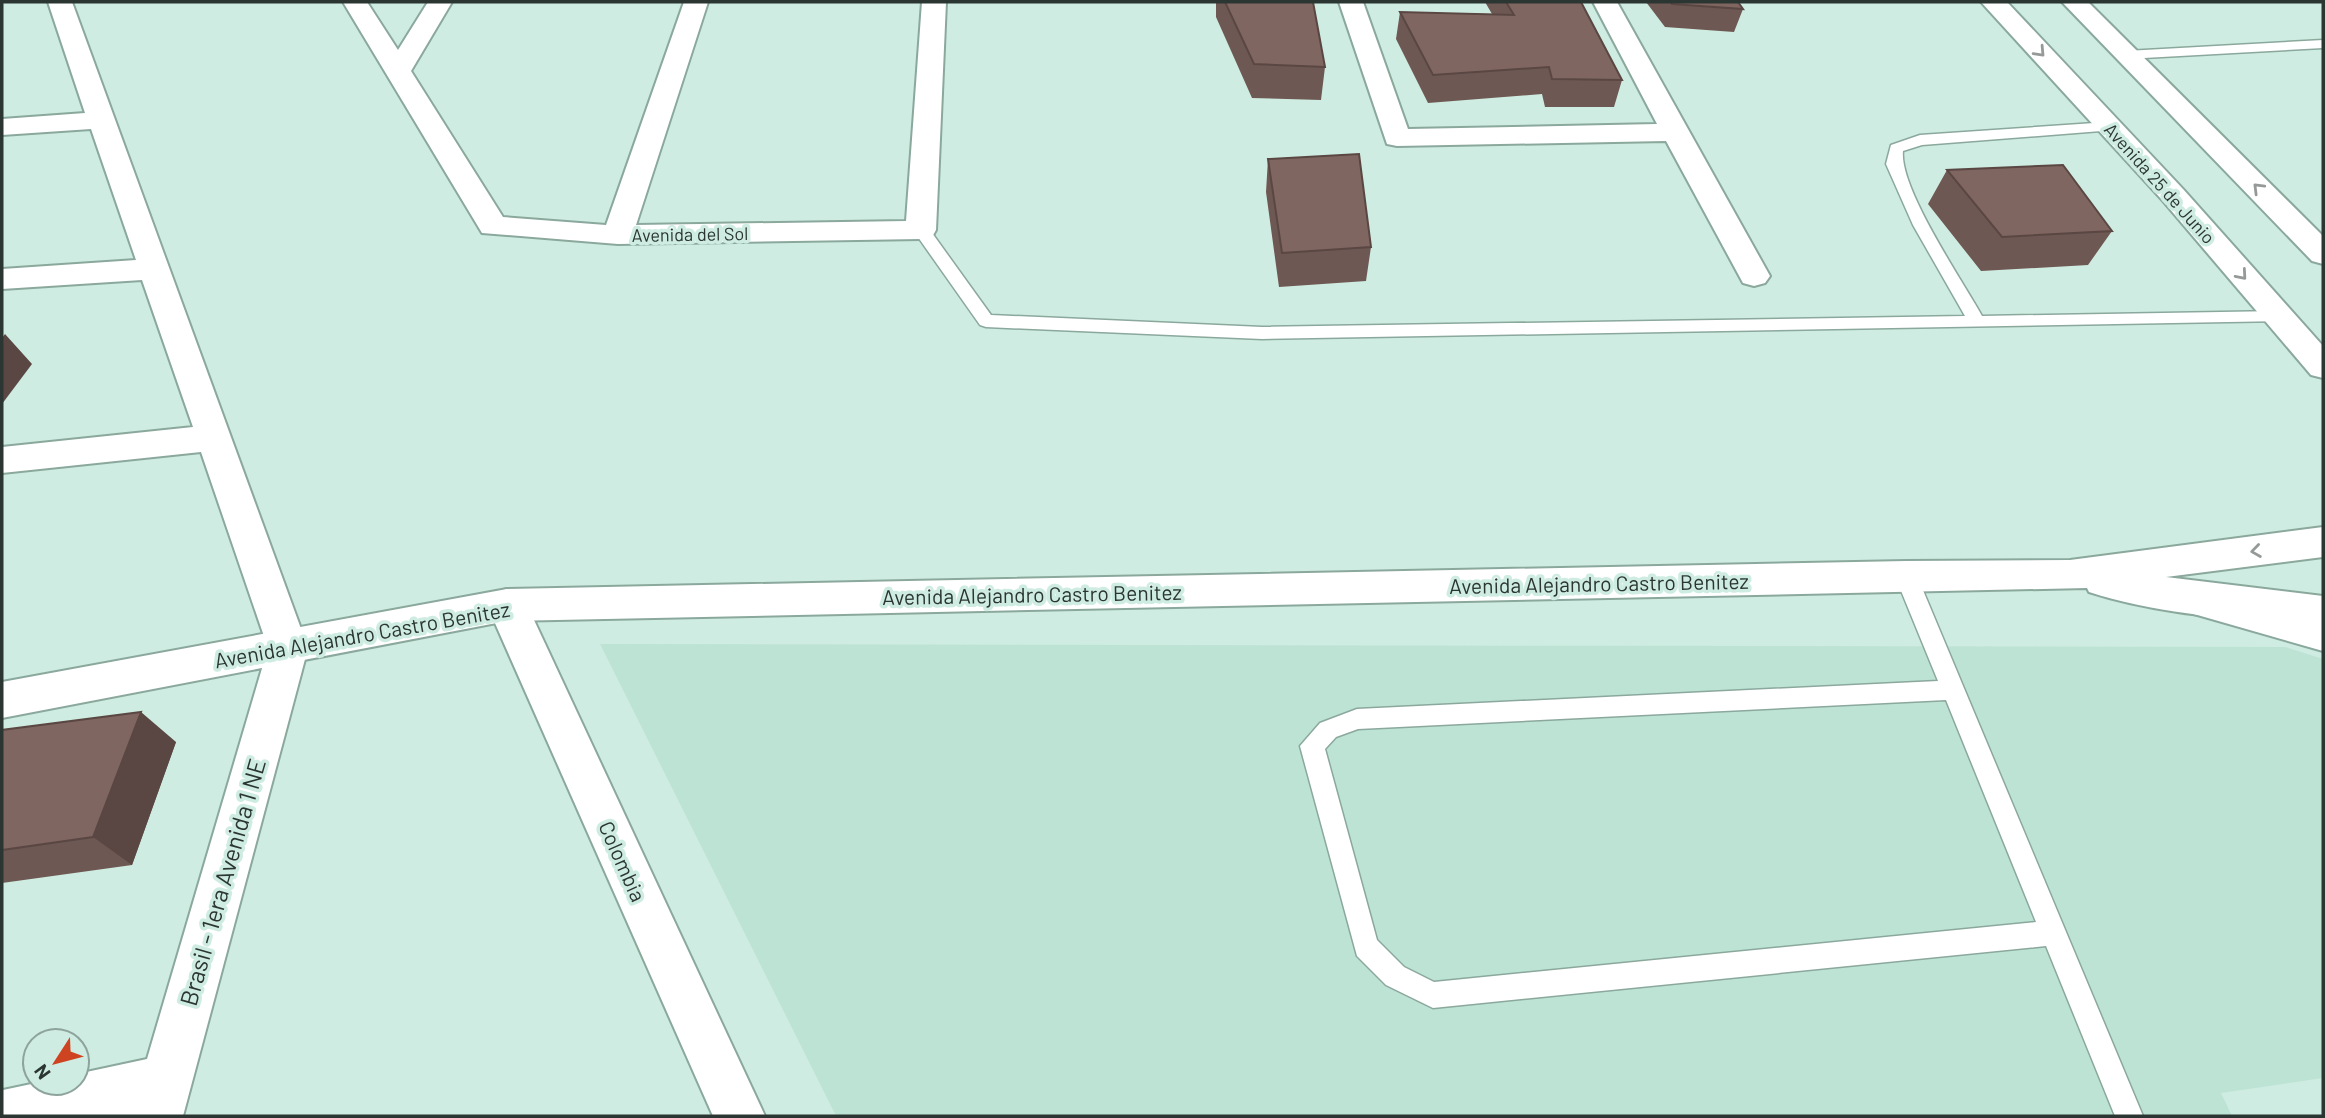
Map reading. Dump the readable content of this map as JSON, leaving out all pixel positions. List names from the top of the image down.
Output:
{
  "streets": {
    "street": [
      "Avenida 25 de Junio",
      "Avenida del Sol",
      "Avenida Alejandro Castro Benitez",
      "Colombia",
      "Brasil - 1era Avenida 1 NE"
    ]
  },
  "crossings": [
    ["Avenida Alejandro Castro Benitez", "Colombia"],
    ["Avenida Alejandro Castro Benitez", "Brasil - 1era Avenida 1 NE"]
  ],
  "north": "bottom left"
}
